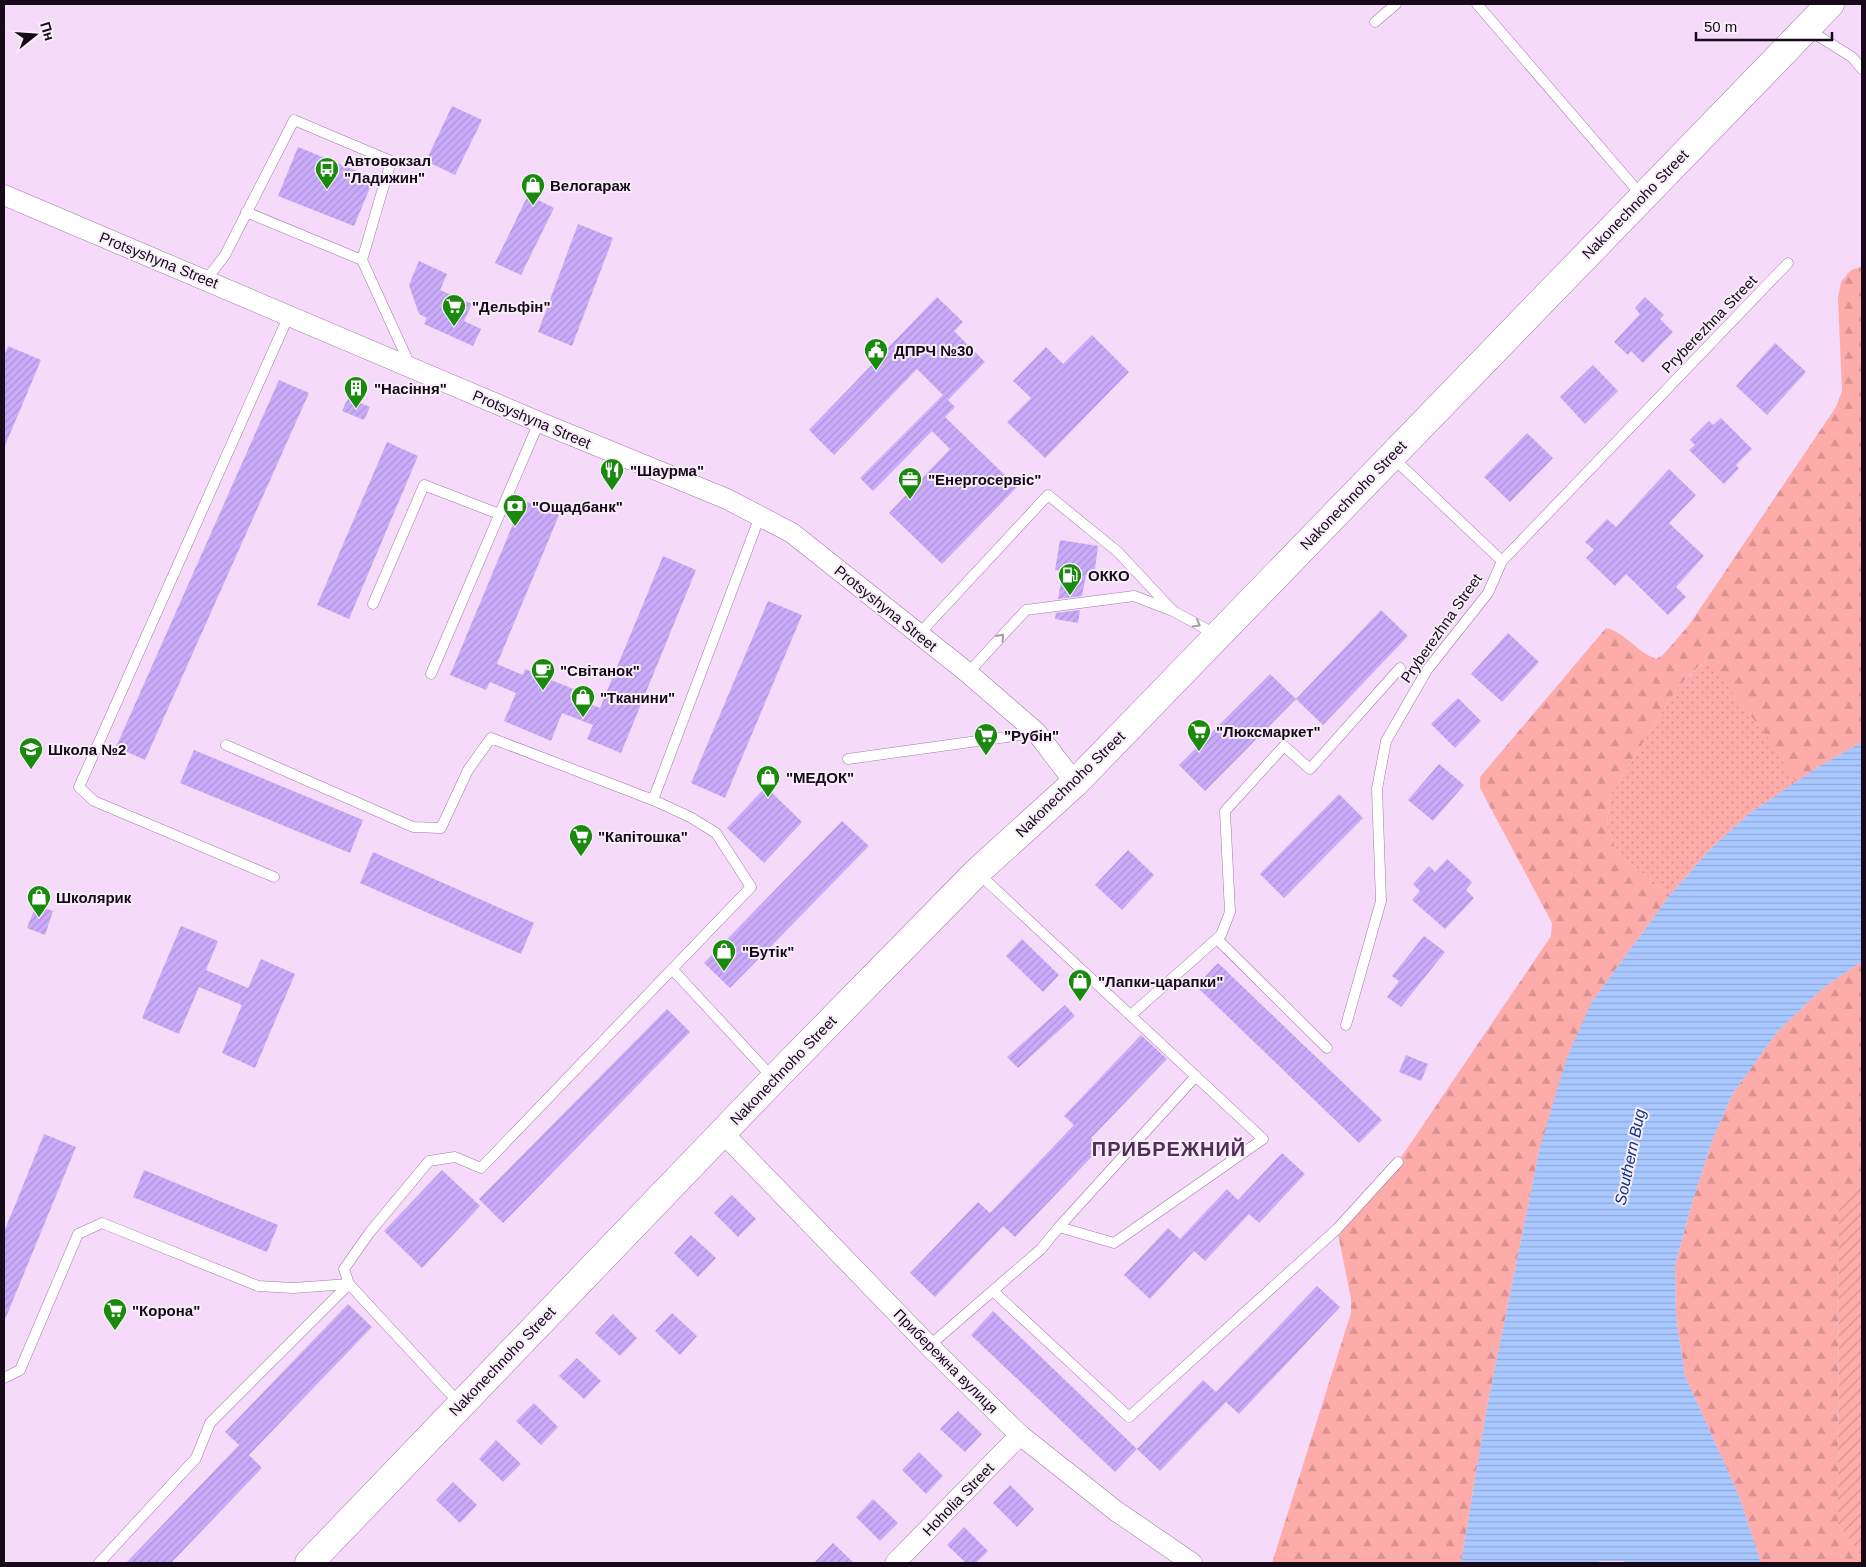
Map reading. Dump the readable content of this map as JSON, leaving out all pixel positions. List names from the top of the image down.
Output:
{
  "streets": {
    "street": [
      "Nakonechnoho Street",
      "Protsyshyna Street",
      "Прибережна вулиця",
      "Hoholia Street"
    ],
    "lane": ["Pryberezhna Street"]
  },
  "crossings": [
    ["Nakonechnoho Street", "Protsyshyna Street"],
    ["Nakonechnoho Street", "Прибережна вулиця"],
    ["Прибережна вулиця", "Hoholia Street"]
  ],
  "districts": ["ПРИБРЕЖНИЙ"],
  "water": ["Southern Bug"],
  "places": {
    "bus stop": ["Автовокзал \"Ладижин\""],
    "shop": [
      "Велогараж",
      "\"Тканини\"",
      "\"МЕДОК\"",
      "Школярик",
      "\"Бутік\"",
      "\"Лапки-царапки\""
    ],
    "supermarket": [
      "\"Дельфін\"",
      "\"Люксмаркет\"",
      "\"Рубін\"",
      "\"Капітошка\"",
      "\"Корона\""
    ],
    "public building": ["ДПРЧ №30"],
    "building": ["\"Насіння\""],
    "restaurant": ["\"Шаурма\""],
    "office": ["\"Енергосервіс\""],
    "bank": ["\"Ощадбанк\""],
    "fuel station": ["ОККО"],
    "cafe": ["\"Світанок\""],
    "school or university": ["Школа №2"]
  },
  "scale_bar": "50 m",
  "north": "right"
}
